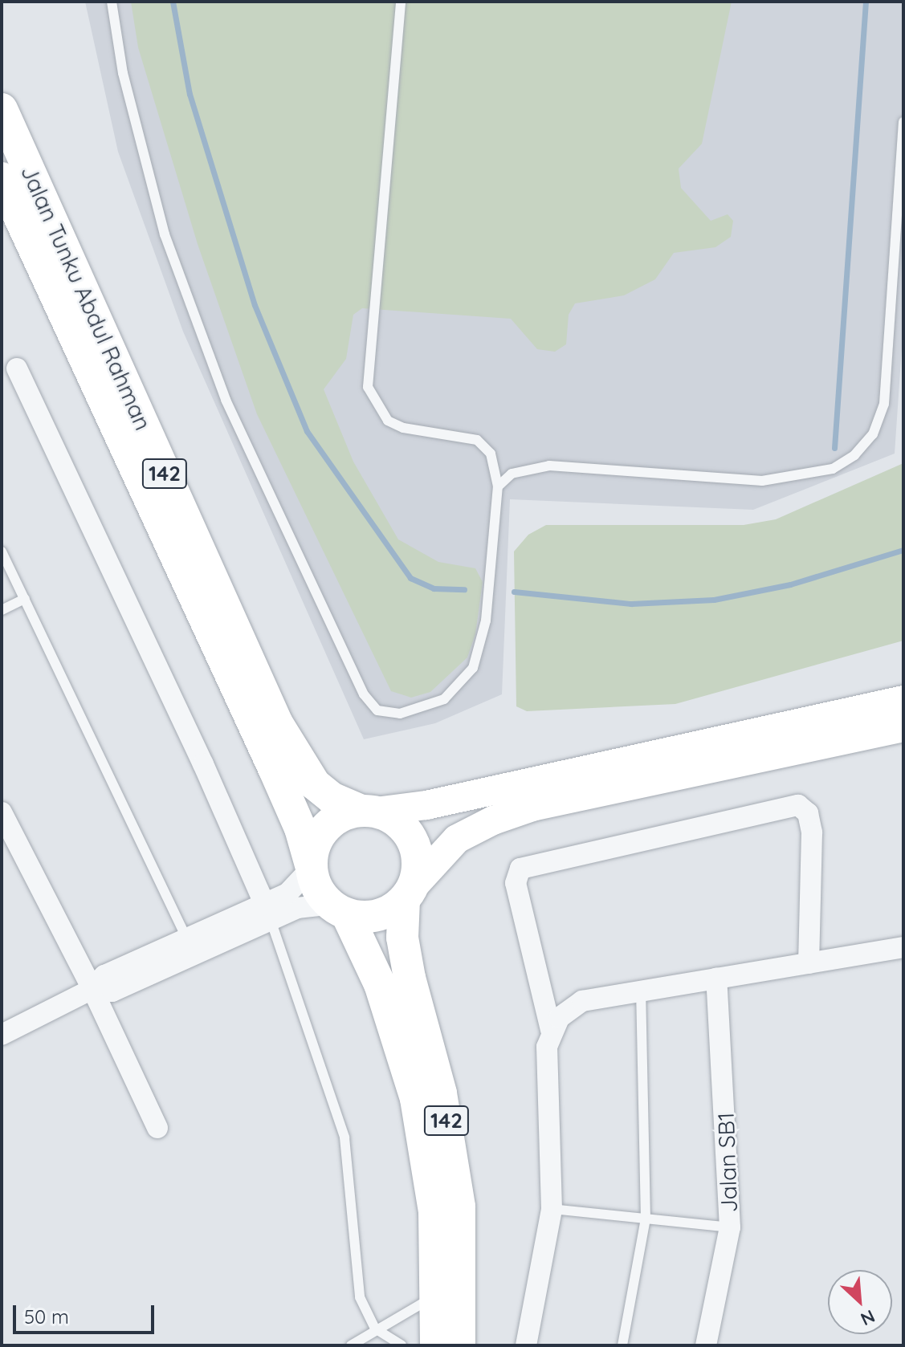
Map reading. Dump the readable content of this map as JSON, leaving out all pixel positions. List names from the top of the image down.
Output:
{
  "streets": {
    "main road": ["Jalan Tunku Abdul Rahman", "142"],
    "street": ["Jalan SB1"]
  },
  "crossings": [
    ["Jalan Tunku Abdul Rahman", "142"]
  ],
  "scale_bar": "50 m",
  "north": "bottom right"
}
